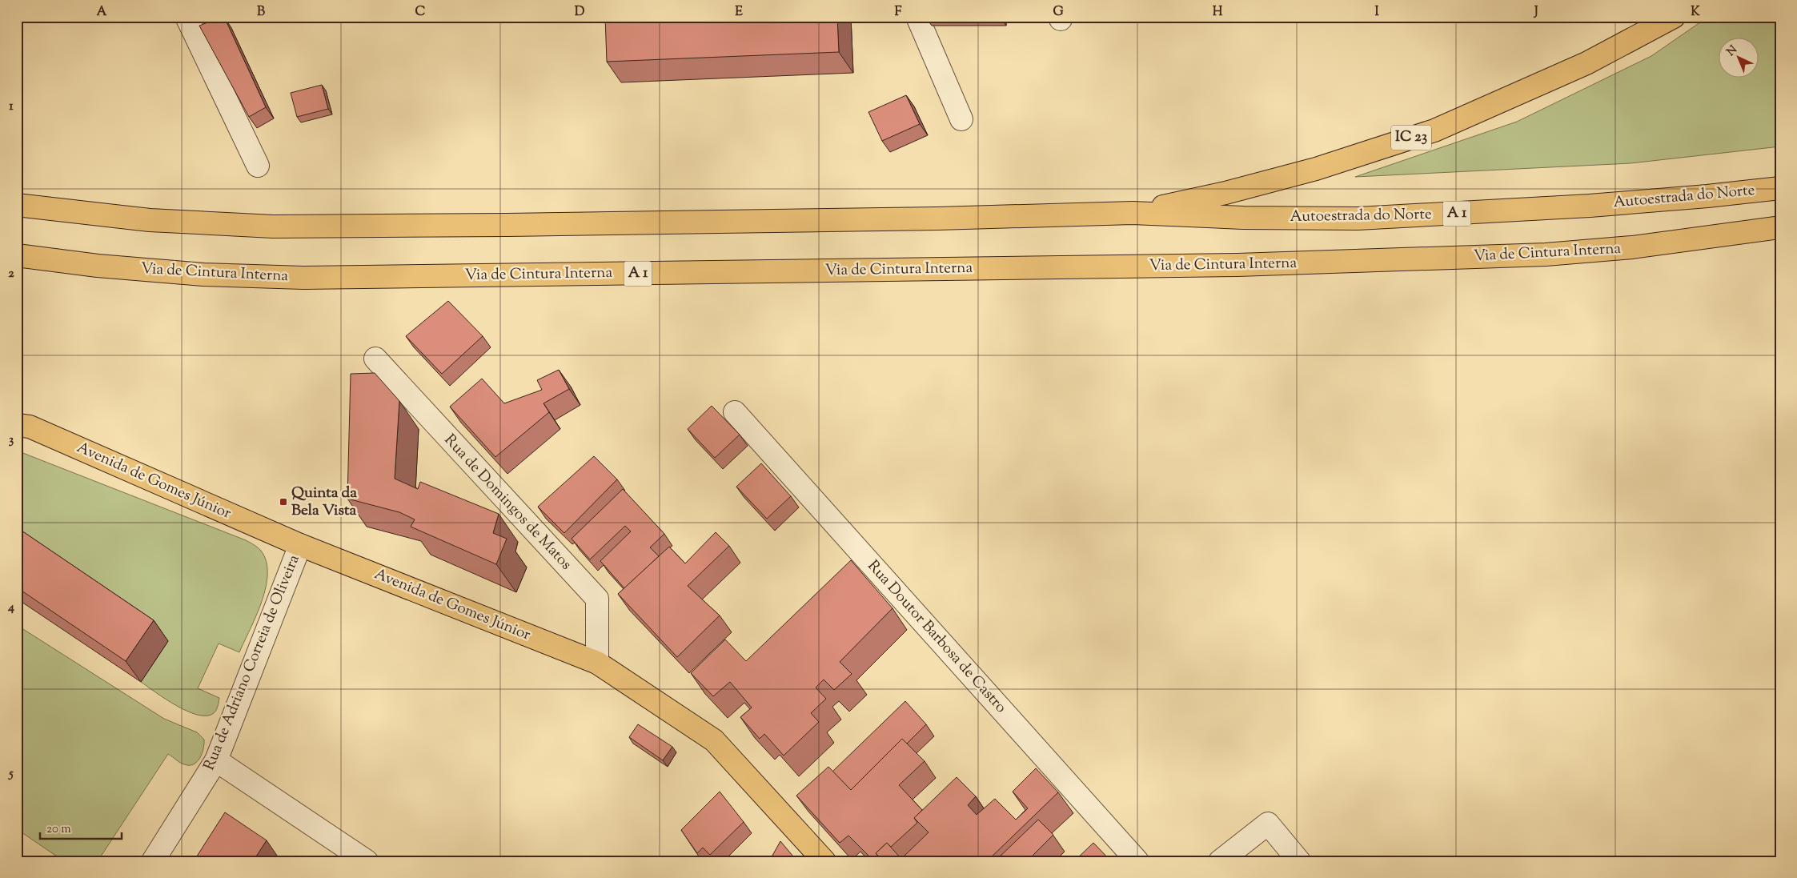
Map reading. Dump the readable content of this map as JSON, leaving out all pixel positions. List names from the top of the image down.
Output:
{
  "streets": {
    "main road": [
      "IC 23",
      "Autoestrada do Norte",
      "A 1",
      "Via de Cintura Interna",
      "Avenida de Gomes Júnior"
    ],
    "street": ["Rua de Domingos de Matos", "Rua Doutor Barbosa de Castro", "Rua de Adriano Correia de Oliveira"]
  },
  "crossings": [
    ["IC 23", "Autoestrada do Norte"],
    ["IC 23", "A 1"],
    ["Autoestrada do Norte", "A 1"],
    ["Avenida de Gomes Júnior", "Rua de Domingos de Matos"],
    ["Avenida de Gomes Júnior", "Rua de Adriano Correia de Oliveira"]
  ],
  "places": {
    "transit": ["Quinta da Bela Vista"]
  },
  "scale_bar": "20 m",
  "north": "top left",
  "grid": {
    "columns": [
      "A",
      "B",
      "C",
      "D",
      "E",
      "F",
      "G",
      "H",
      "I",
      "J",
      "K"
    ],
    "rows": [
      "1",
      "2",
      "3",
      "4",
      "5"
    ]
  }
}
